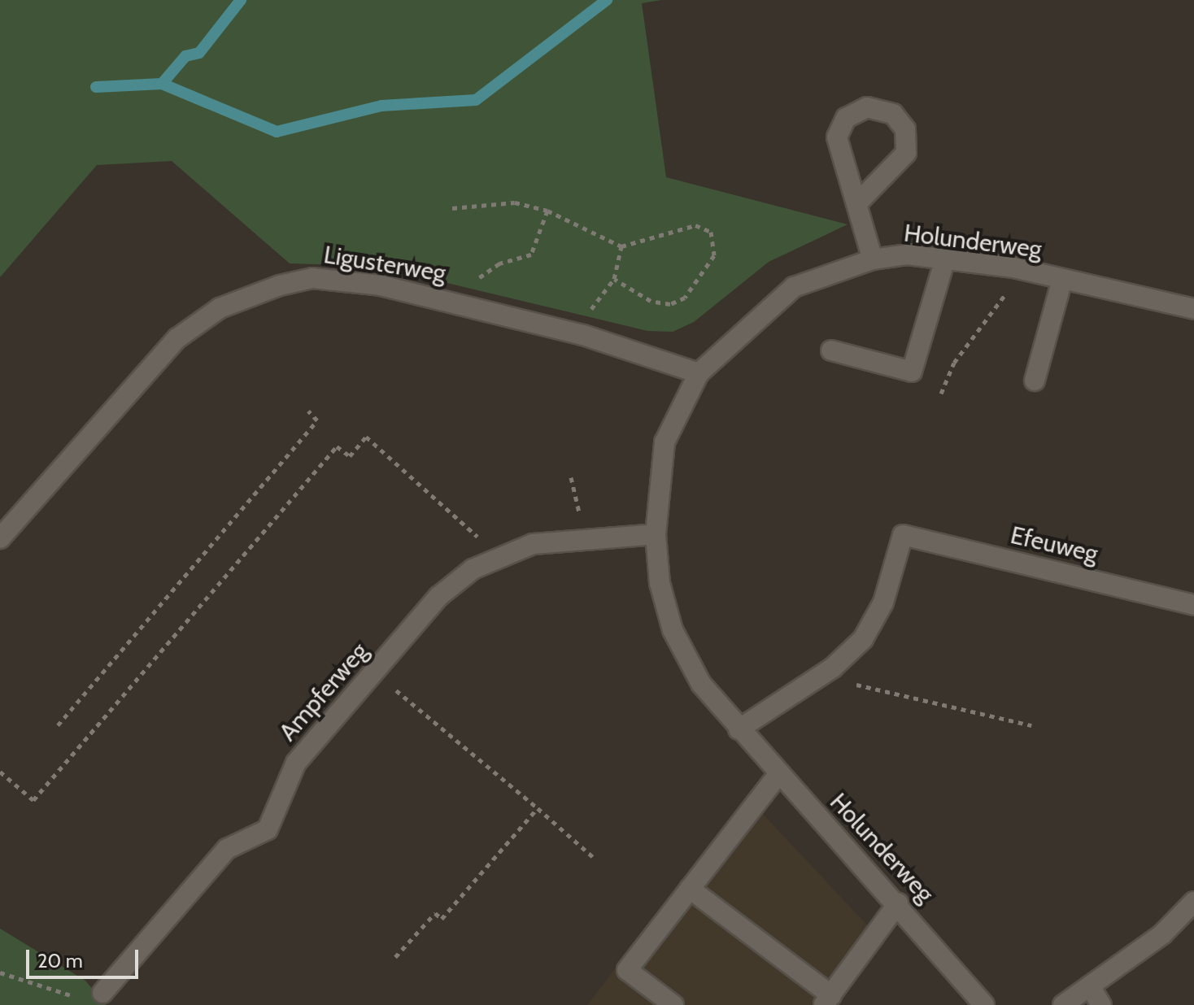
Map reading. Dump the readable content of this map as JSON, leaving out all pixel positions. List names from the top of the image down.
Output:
{
  "streets": {
    "street": [
      "Holunderweg",
      "Ligusterweg",
      "Efeuweg",
      "Ampferweg"
    ]
  },
  "crossings": [
    ["Holunderweg", "Ligusterweg"],
    ["Holunderweg", "Ampferweg"]
  ],
  "scale_bar": "20 m"
}
